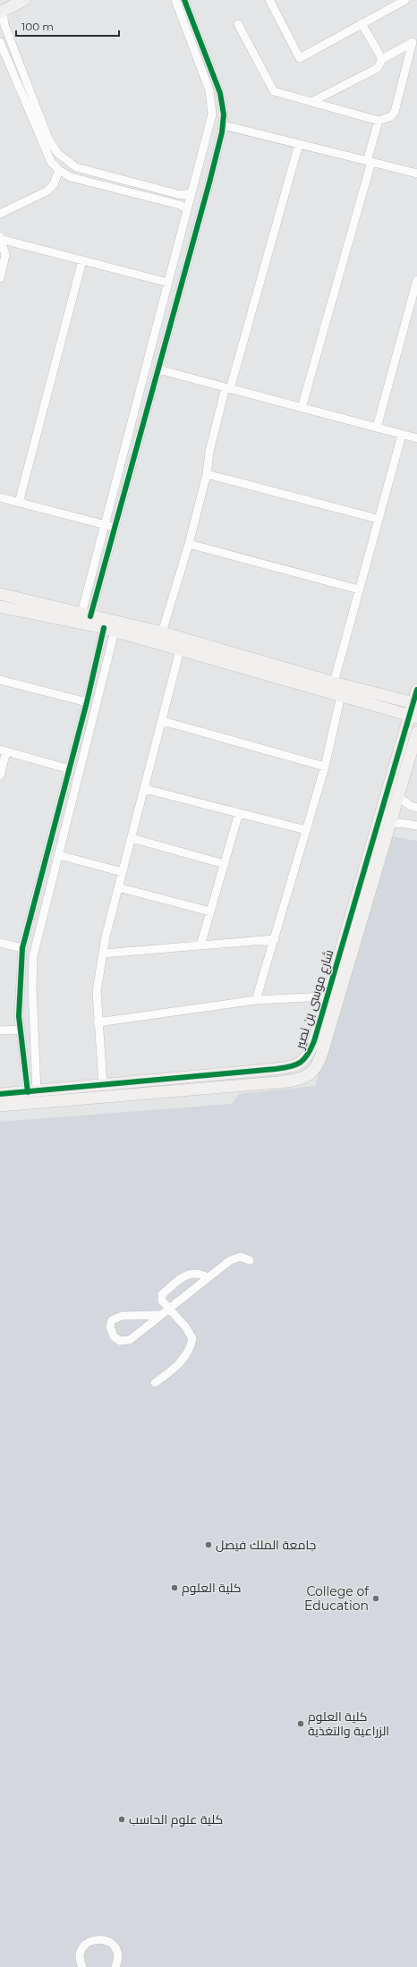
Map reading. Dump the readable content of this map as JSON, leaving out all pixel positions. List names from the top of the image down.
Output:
{
  "streets": {
    "street": ["شارع موسى بن نصير"]
  },
  "places": [
    "جامعة الملك فيصل",
    "كلية العلوم",
    "College of Education",
    "كلية العلوم الزراعية والتغذية",
    "كلية علوم الحاسب"
  ],
  "scale_bar": "100 m"
}
